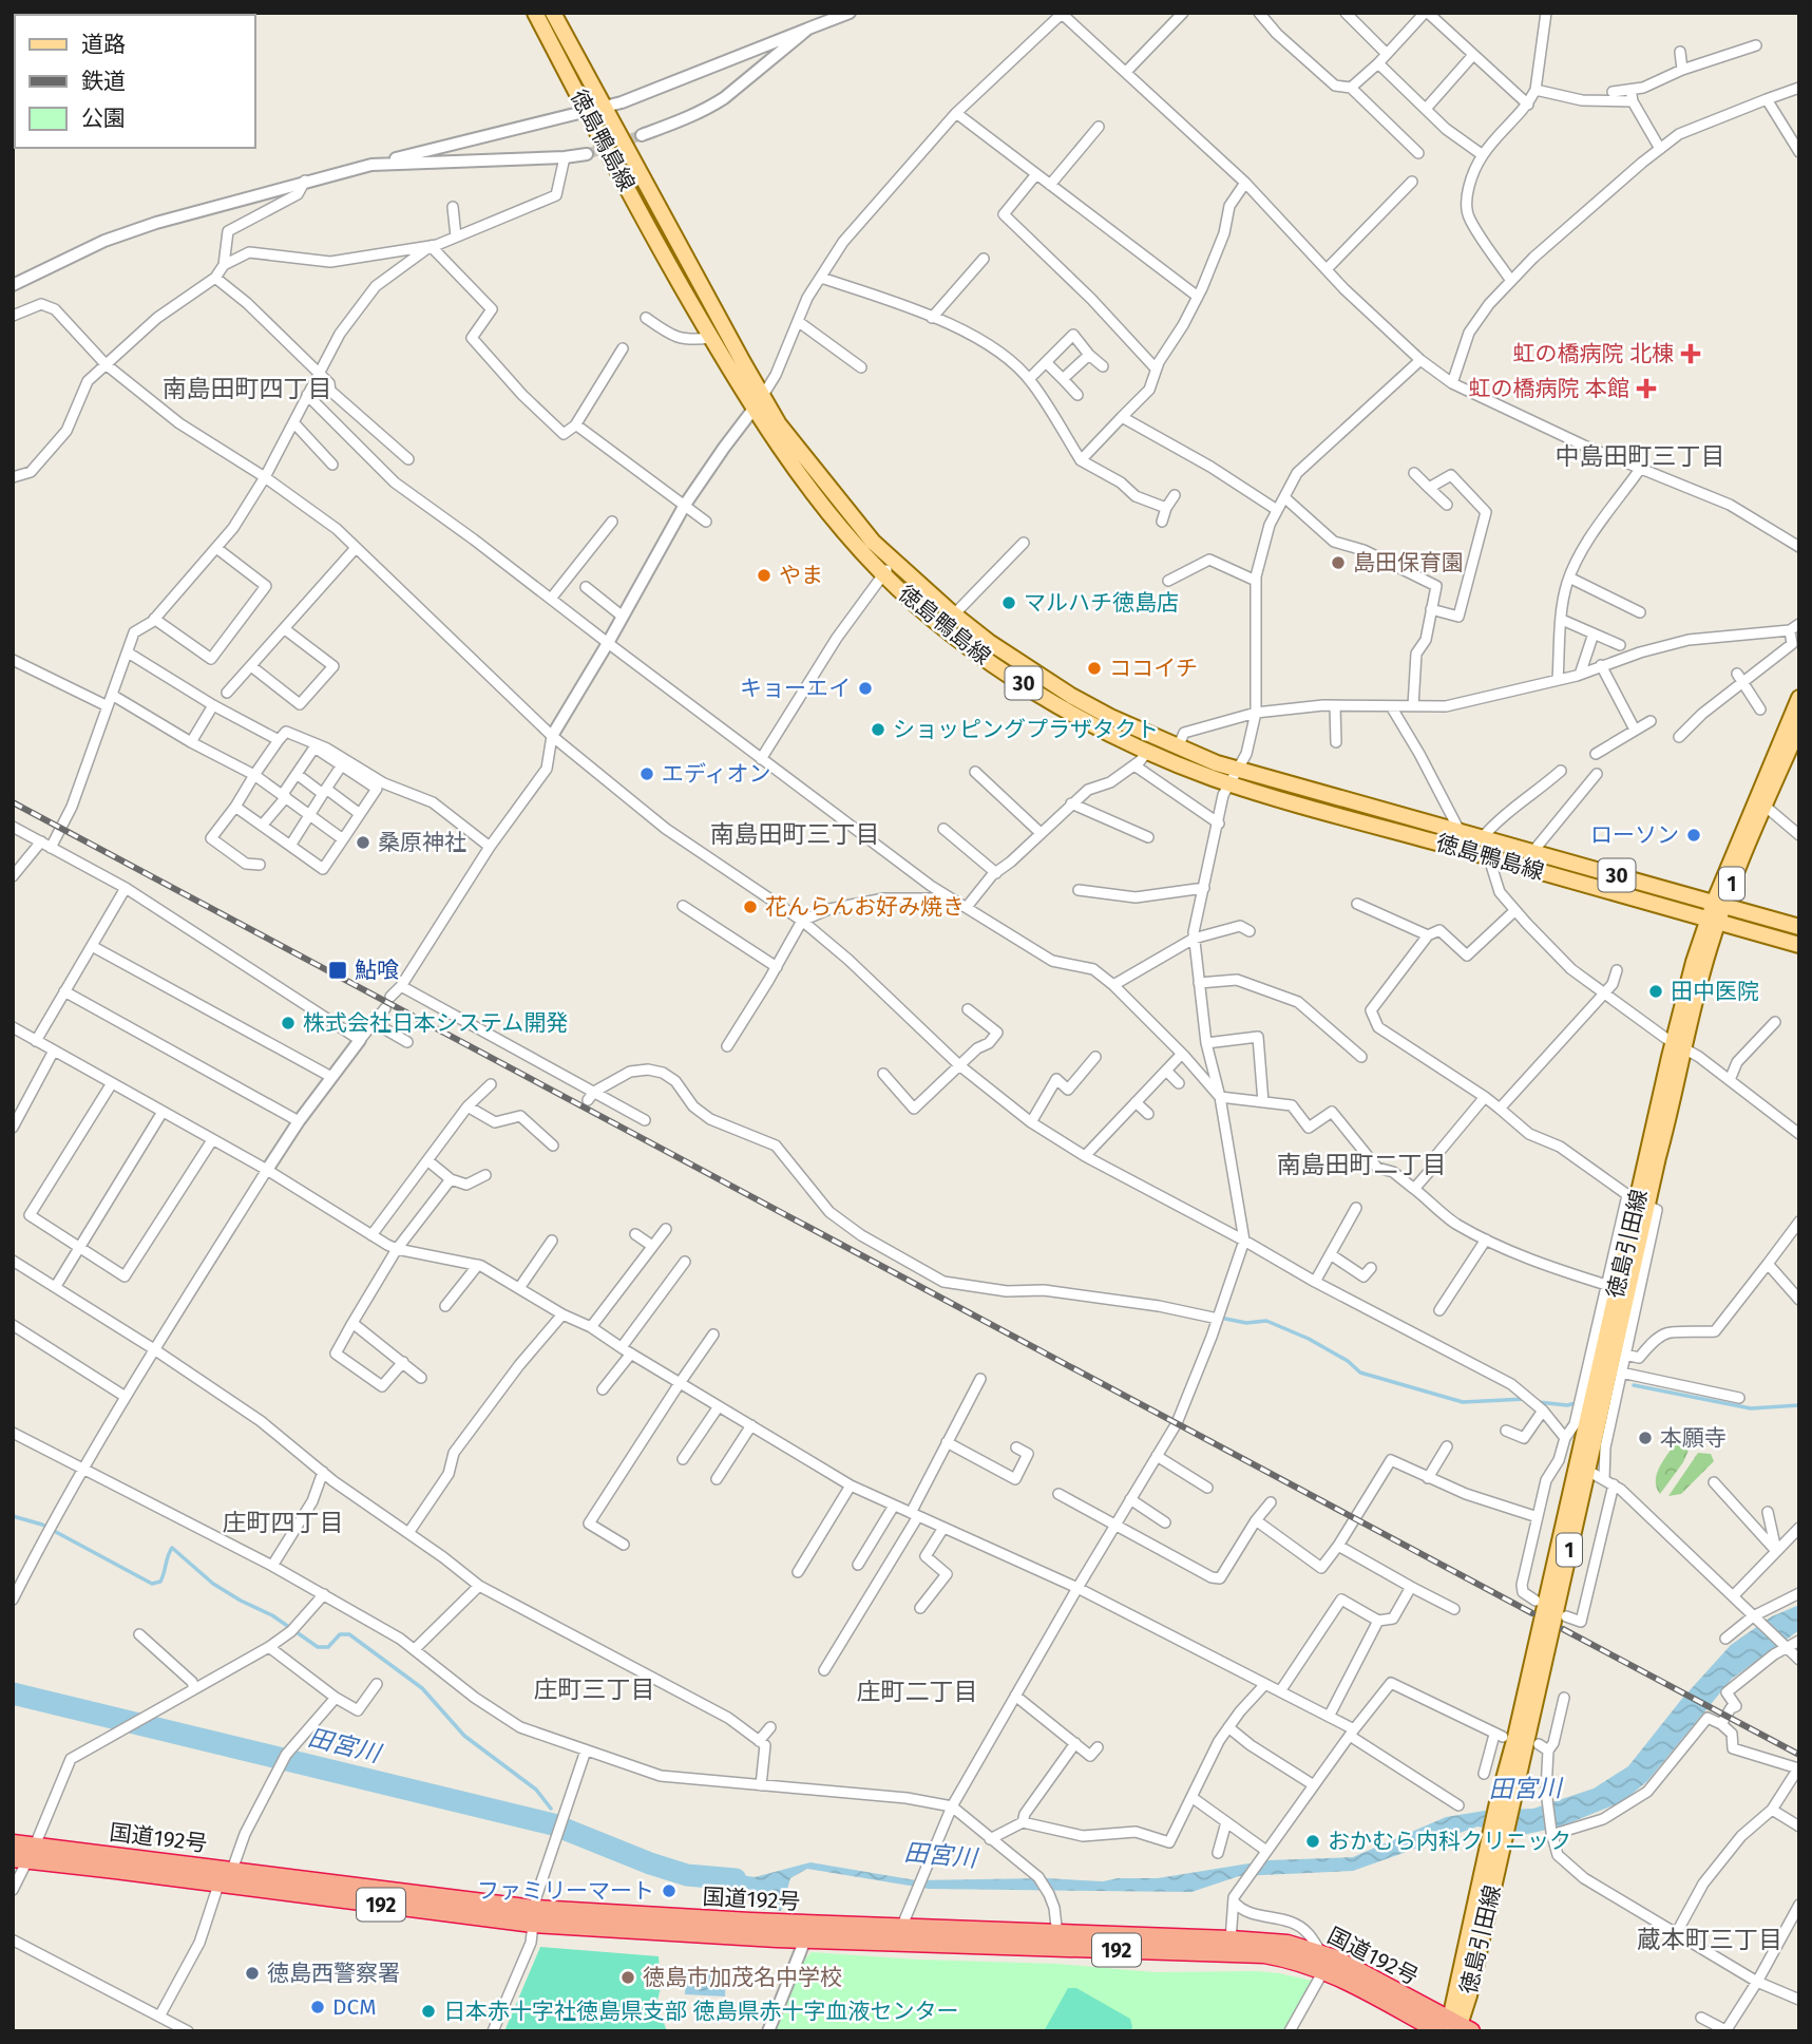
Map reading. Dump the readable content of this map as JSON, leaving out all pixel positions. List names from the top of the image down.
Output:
{
  "streets": {
    "highway": ["国道192号", "192"],
    "main road": [
      "徳島鴨島線",
      "30",
      "1",
      "徳島引田線"
    ]
  },
  "crossings": [
    ["徳島鴨島線", "徳島引田線"],
    ["徳島引田線", "国道192号"]
  ],
  "districts": [
    "南島田町四丁目",
    "中島田町三丁目",
    "南島田町三丁目",
    "南島田町二丁目",
    "庄町四丁目",
    "庄町三丁目",
    "庄町二丁目",
    "蔵本町三丁目"
  ],
  "water": ["田宮川"],
  "places": {
    "health": ["虹の橋病院 北棟", "虹の橋病院 本館"],
    "other": [
      "島田保育園",
      "やま",
      "マルハチ徳島店",
      "ココイチ",
      "キョーエイ",
      "ショッピングプラザタクト",
      "エディオン",
      "ローソン",
      "桑原神社",
      "花んらんお好み焼き",
      "田中医院",
      "株式会社日本システム開発",
      "本願寺",
      "おかむら内科クリニック",
      "ファミリーマート",
      "徳島西警察署",
      "徳島市加茂名中学校",
      "DCM",
      "日本赤十字社徳島県支部 徳島県赤十字血液センター"
    ],
    "transit": ["鮎喰"]
  },
  "legend": ["道路", "鉄道", "公園"]
}
